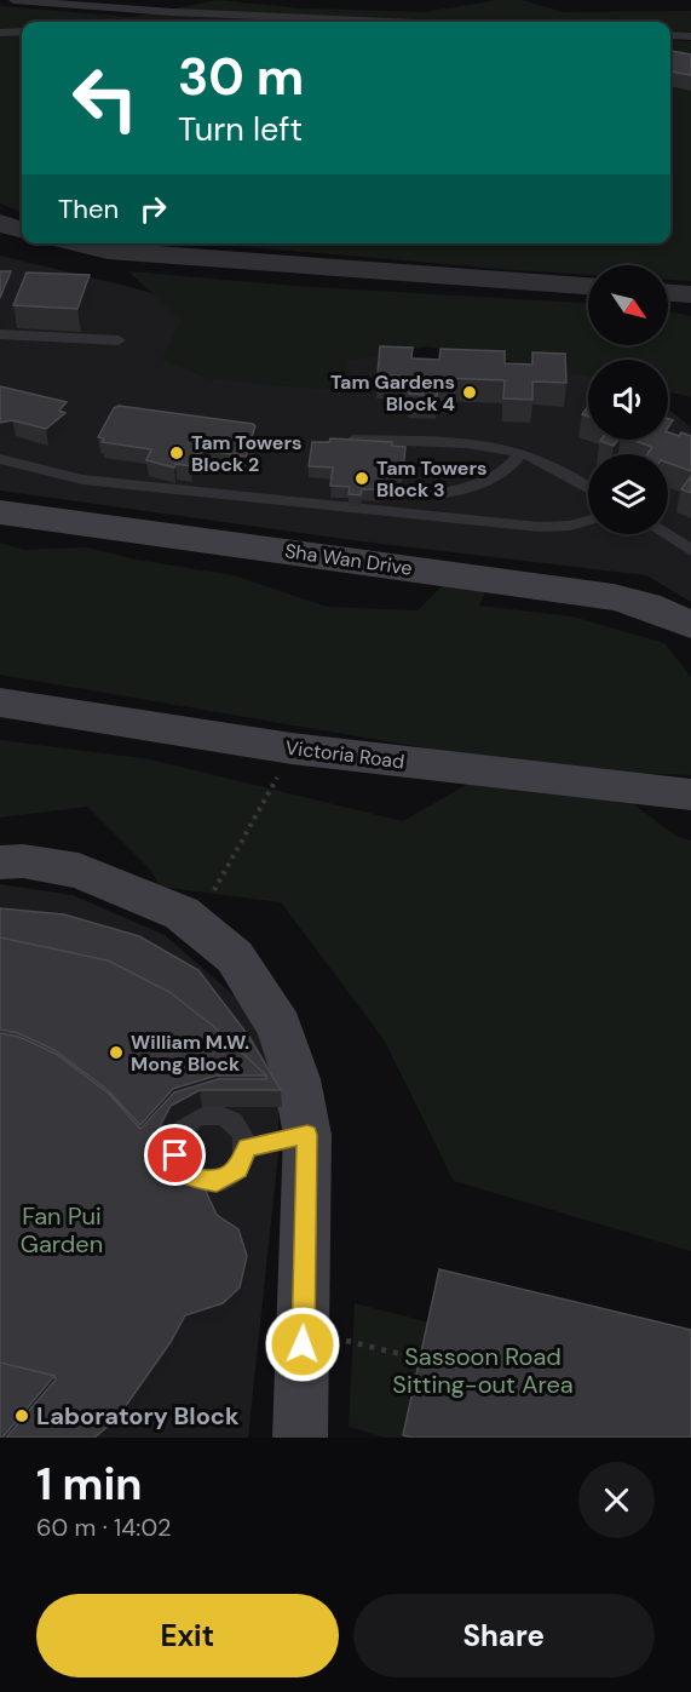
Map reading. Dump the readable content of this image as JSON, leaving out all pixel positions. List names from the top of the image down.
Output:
{
  "streets": {
    "street": ["Sha Wan Drive", "Victoria Road"]
  },
  "parks": ["Fan Pui Garden", "Sassoon Road Sitting-out Area"],
  "places": [
    "Tam Gardens Block 4",
    "Tam Towers Block 2",
    "Tam Towers Block 3",
    "William M.W. Mong Block",
    "Laboratory Block"
  ],
  "north": "bottom right",
  "page": {
    "turn": ["30 m", "Turn left"],
    "then": "Then",
    "heading": ["1 min", "60 m · 14:02"],
    "buttons": ["Exit", "Share"]
  }
}
